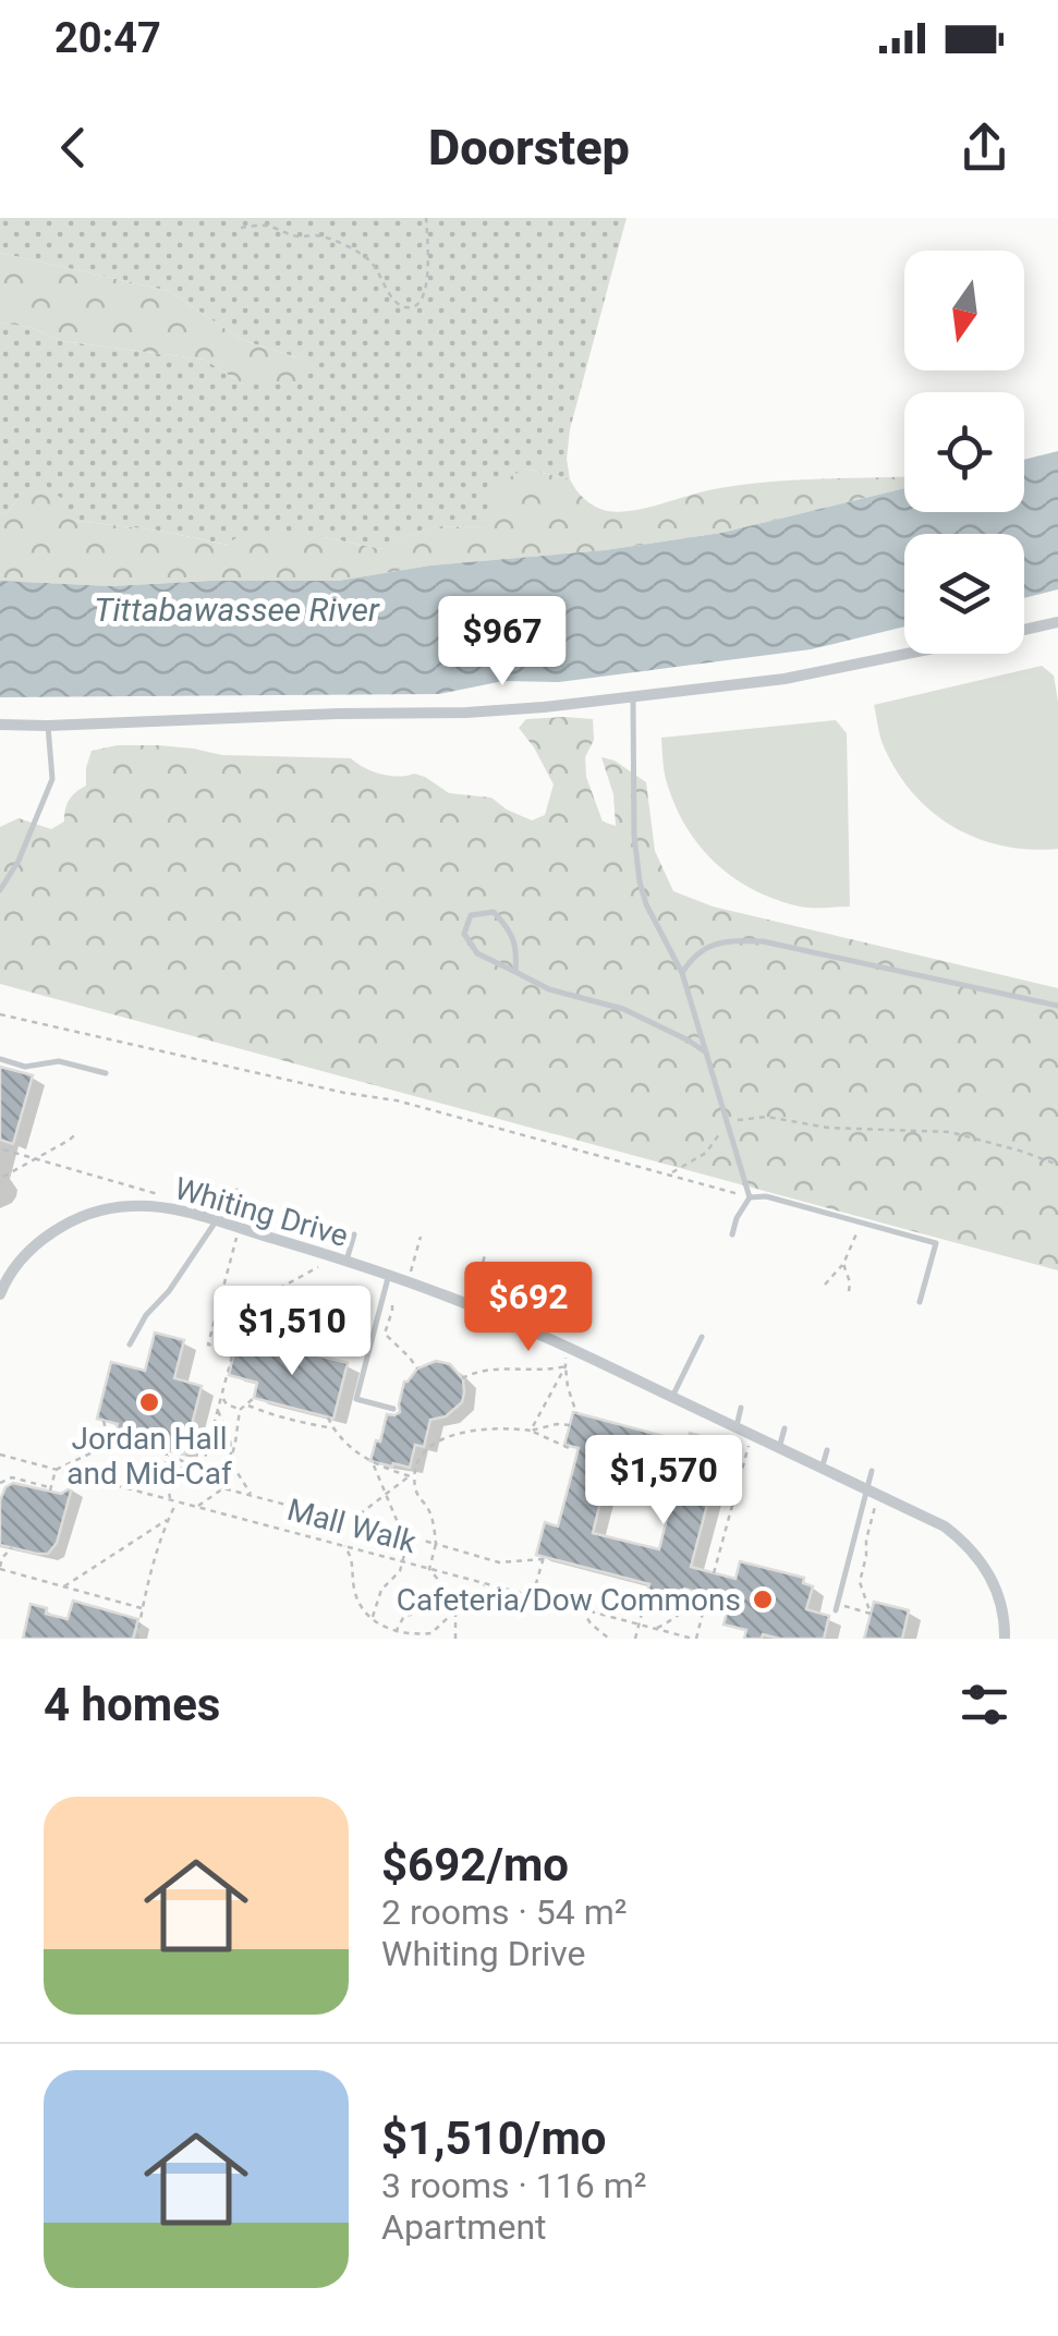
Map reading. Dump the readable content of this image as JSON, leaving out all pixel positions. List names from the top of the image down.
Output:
{
  "streets": {
    "street": ["Whiting Drive"],
    "path": ["Mall Walk"]
  },
  "water": ["Tittabawassee River"],
  "places": ["Jordan Hall and Mid-Caf", "Cafeteria/Dow Commons"],
  "north": "bottom",
  "page": {
    "status": "20:47",
    "header": "Doorstep",
    "price": [
      "$967",
      "$692",
      "$1,510",
      "$1,570"
    ],
    "heading": "4 homes",
    "list": [
      {
        "name": "$692/mo",
        "note": "2 rooms · 54 m² · Whiting Drive"
      },
      {
        "name": "$1,510/mo",
        "note": "3 rooms · 116 m² · Apartment"
      }
    ]
  }
}
